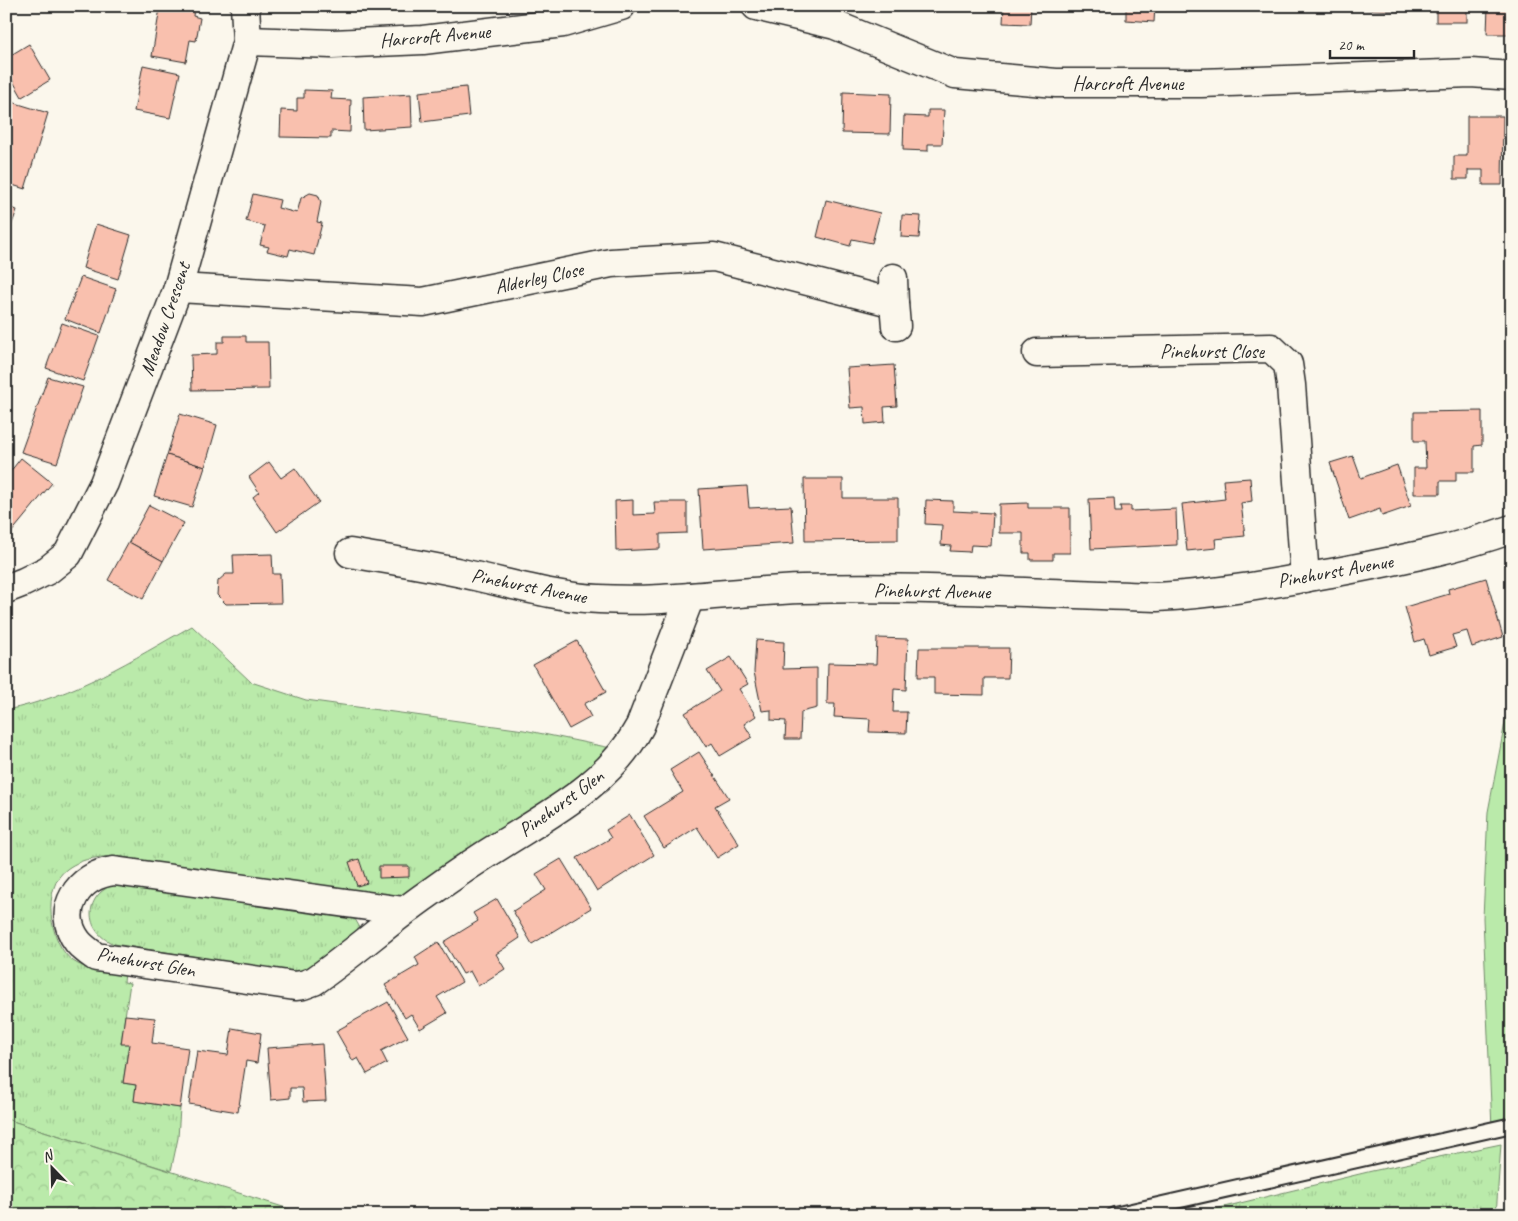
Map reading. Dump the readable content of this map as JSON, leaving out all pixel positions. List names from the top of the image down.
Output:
{
  "streets": {
    "street": [
      "Harcroft Avenue",
      "Alderley Close",
      "Meadow Crescent",
      "Pinehurst Close",
      "Pinehurst Avenue",
      "Pinehurst Glen"
    ]
  },
  "crossings": [
    ["Harcroft Avenue", "Meadow Crescent"],
    ["Alderley Close", "Meadow Crescent"],
    ["Pinehurst Close", "Pinehurst Avenue"],
    ["Pinehurst Avenue", "Pinehurst Glen"]
  ],
  "scale_bar": "20 m",
  "north": "top left"
}
